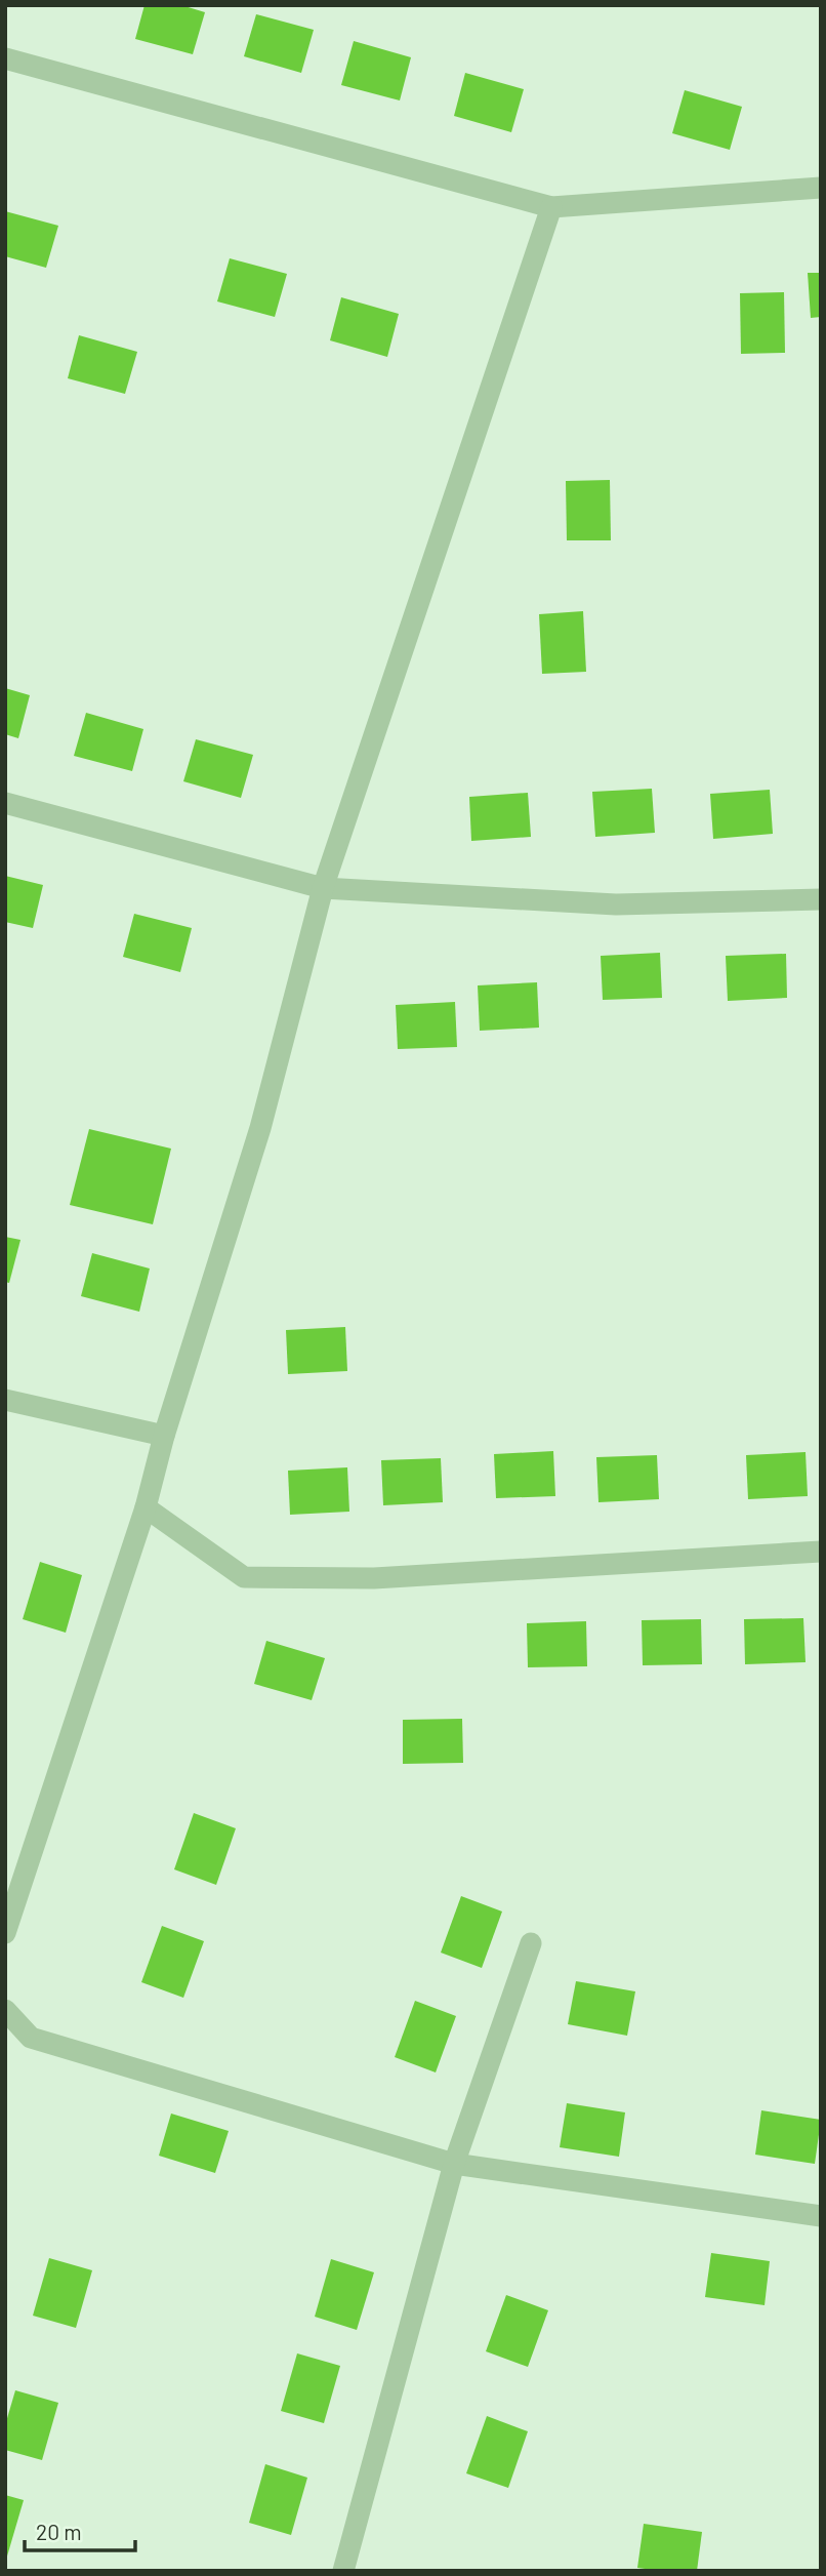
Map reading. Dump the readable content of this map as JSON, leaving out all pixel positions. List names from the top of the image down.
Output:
{
  "scale_bar": "20 m"
}
